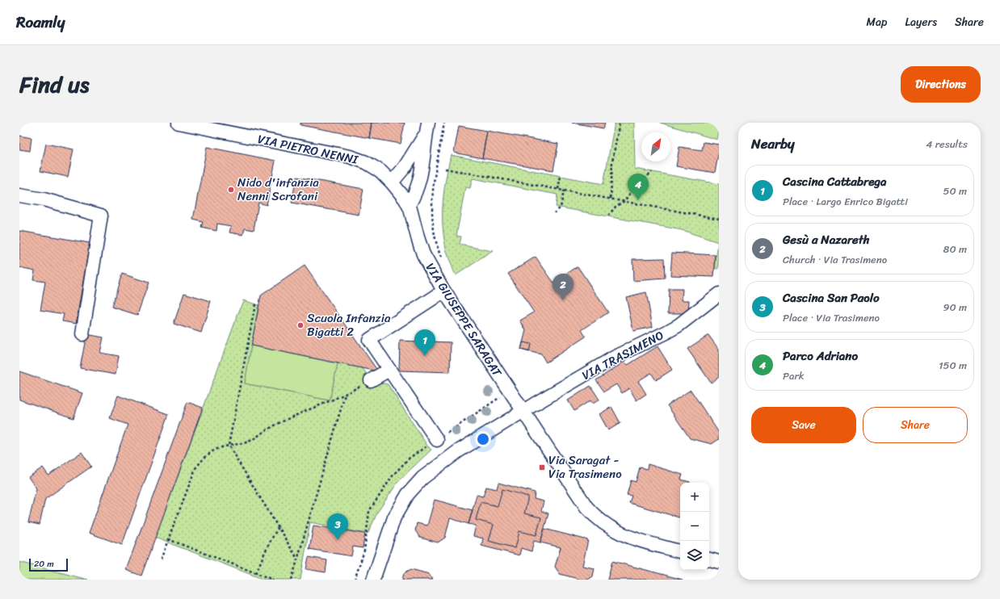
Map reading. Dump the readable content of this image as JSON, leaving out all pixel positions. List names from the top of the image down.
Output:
{
  "streets": {
    "street": ["VIA PIETRO NENNI", "VIA GIUSEPPE SARAGAT", "VIA TRASIMENO"]
  },
  "crossings": [
    ["VIA PIETRO NENNI", "VIA GIUSEPPE SARAGAT"],
    ["VIA GIUSEPPE SARAGAT", "VIA TRASIMENO"]
  ],
  "places": {
    "other": ["Nido d'infanzia Nenni Scrofani", "Scuola Infanzia Bigatti 2"],
    "transit": ["Via Saragat - Via Trasimeno"]
  },
  "scale_bar": "20 m",
  "north": "top right",
  "page": {
    "header": "Roamly",
    "nav": ["Map", "Layers", "Share"],
    "title": "Find us",
    "buttons": [
      "Directions",
      ["Save", "Share"]
    ],
    "heading": ["Nearby", "4 results"],
    "list": [
      {
        "mark": "1",
        "name": "Cascina Cattabrega",
        "note": "Place · Largo Enrico Bigatti",
        "value": "50 m"
      },
      {
        "mark": "2",
        "name": "Gesù a Nazareth",
        "note": "Church · Via Trasimeno",
        "value": "80 m"
      },
      {
        "mark": "3",
        "name": "Cascina San Paolo",
        "note": "Place · Via Trasimeno",
        "value": "90 m"
      },
      {
        "mark": "4",
        "name": "Parco Adriano",
        "note": "Park",
        "value": "150 m"
      }
    ],
    "pins": [
      "4",
      "2",
      "1",
      "3"
    ],
    "map_buttons": ["+", "−"],
    "scale": "20 m"
  }
}
